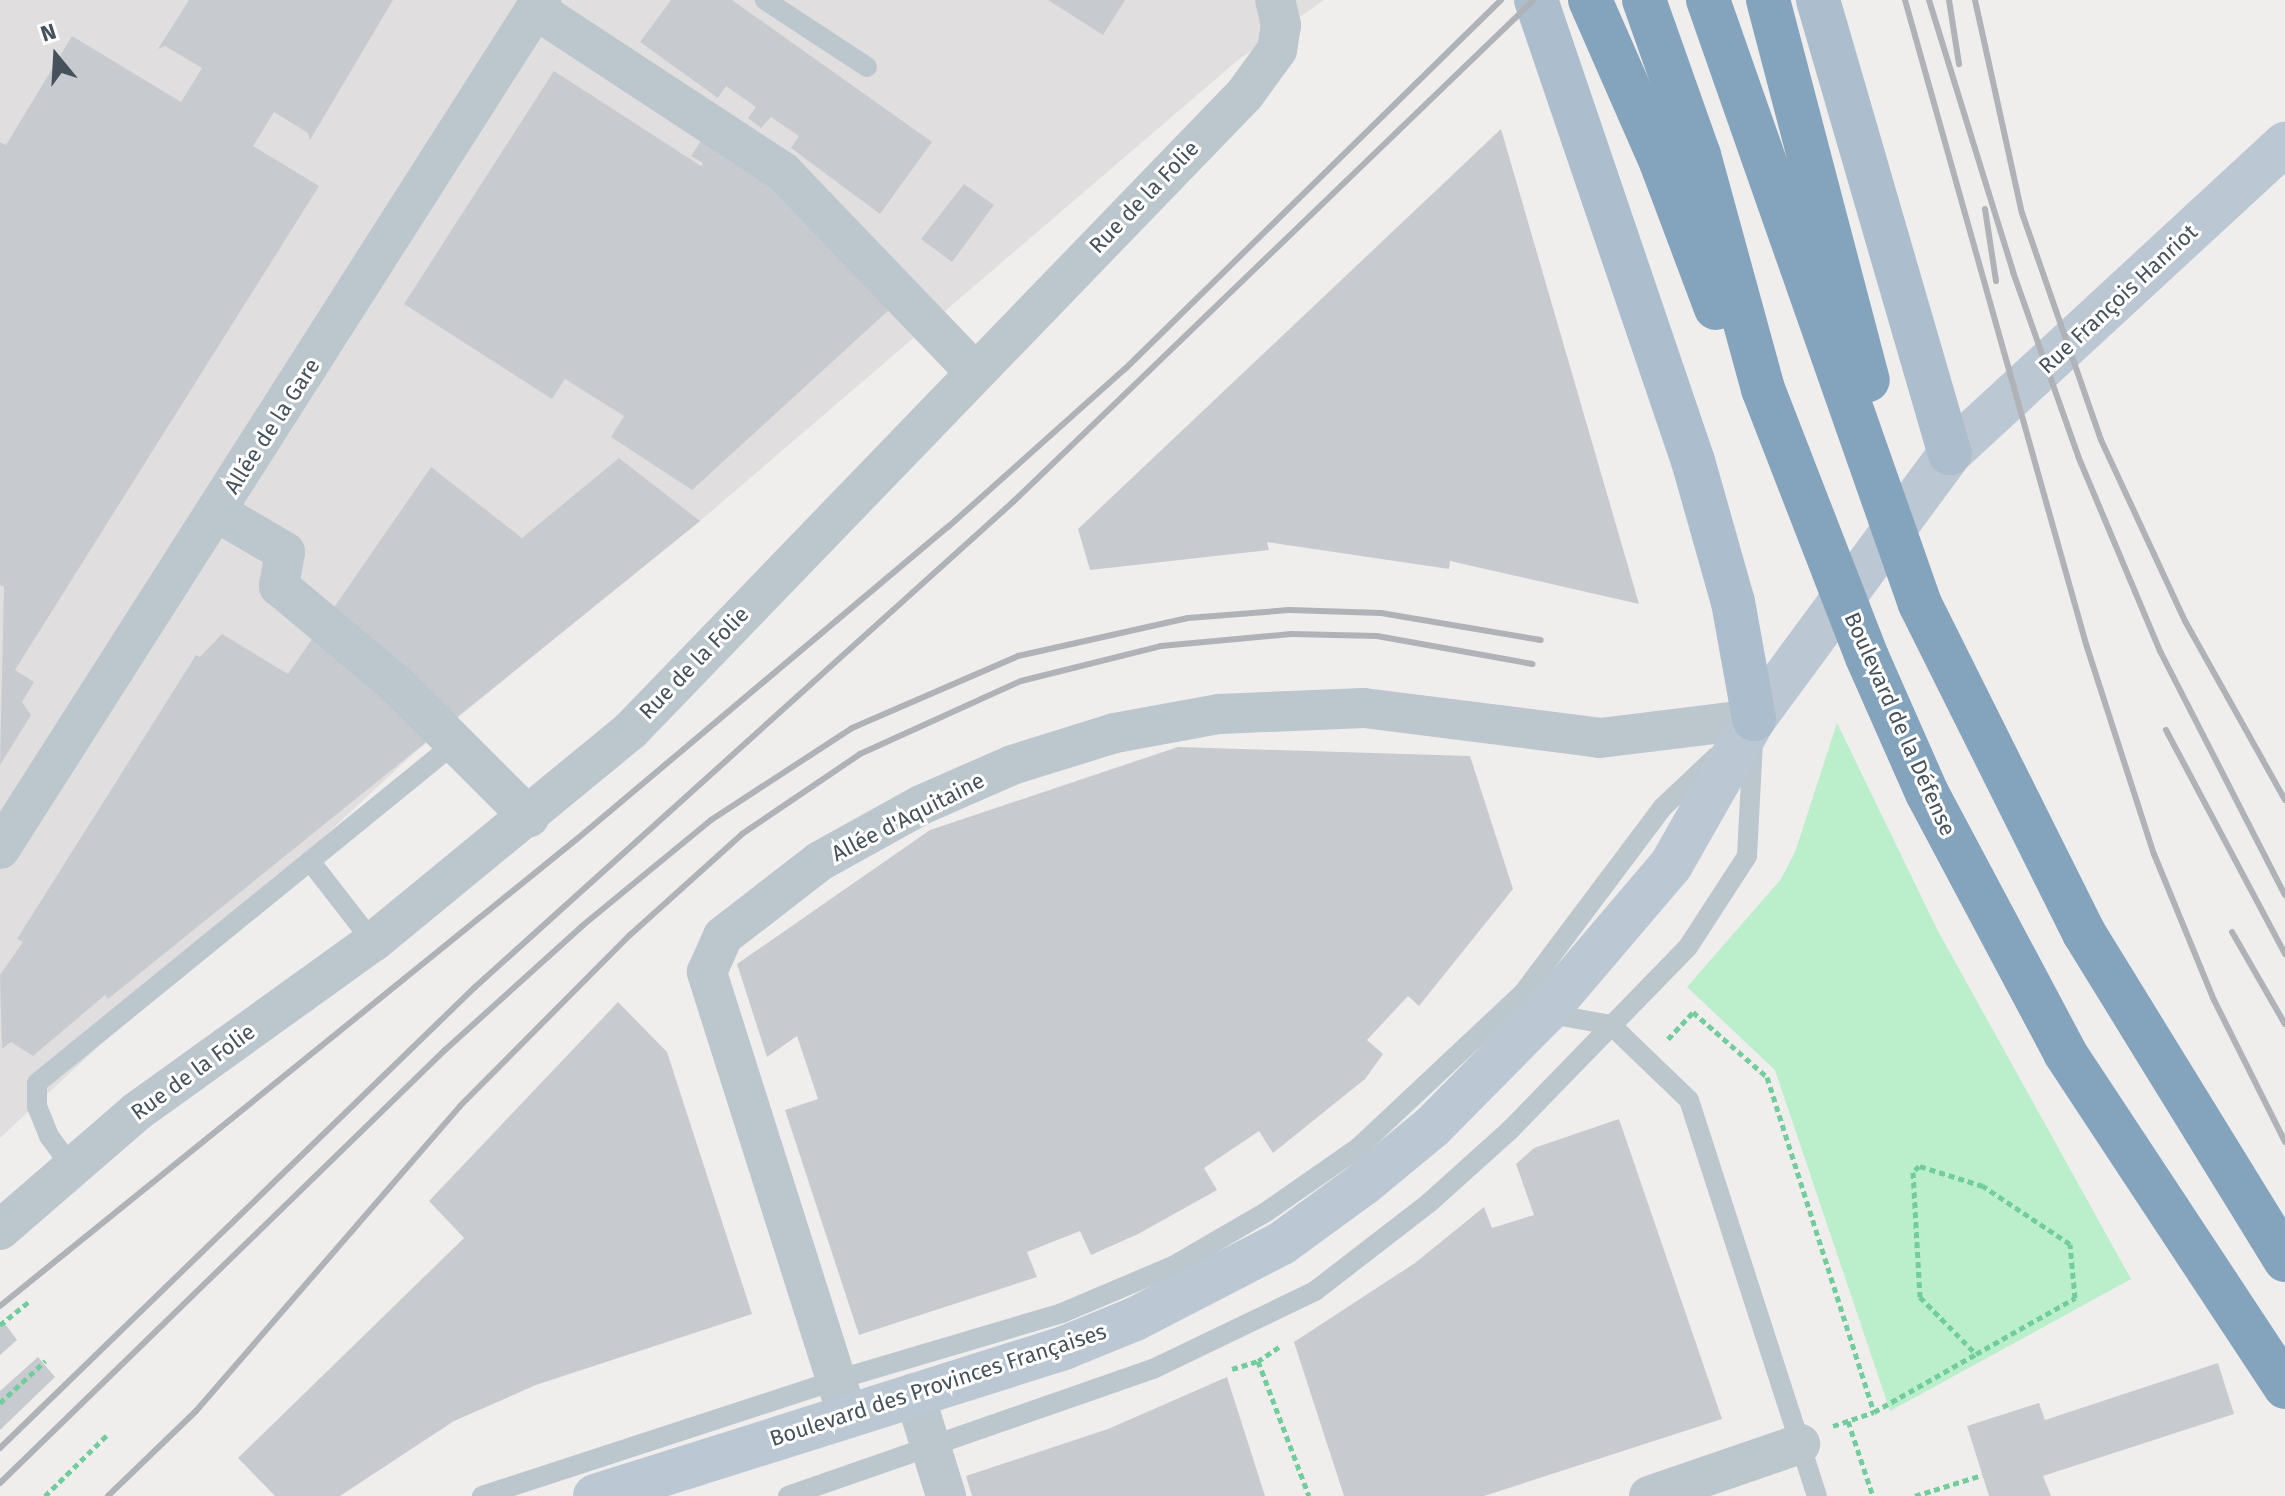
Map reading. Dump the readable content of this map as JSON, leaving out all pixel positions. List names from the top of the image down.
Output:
{
  "streets": {
    "highway": ["Boulevard de la Défense"],
    "main road": ["Rue François Hanriot", "Boulevard des Provinces Françaises"],
    "street": ["Rue de la Folie", "Allée de la Gare", "Allée d'Aquitaine"]
  },
  "crossings": [
    ["Rue François Hanriot", "Boulevard des Provinces Françaises"],
    ["Allée d'Aquitaine", "Boulevard des Provinces Françaises"]
  ],
  "north": "top"
}
